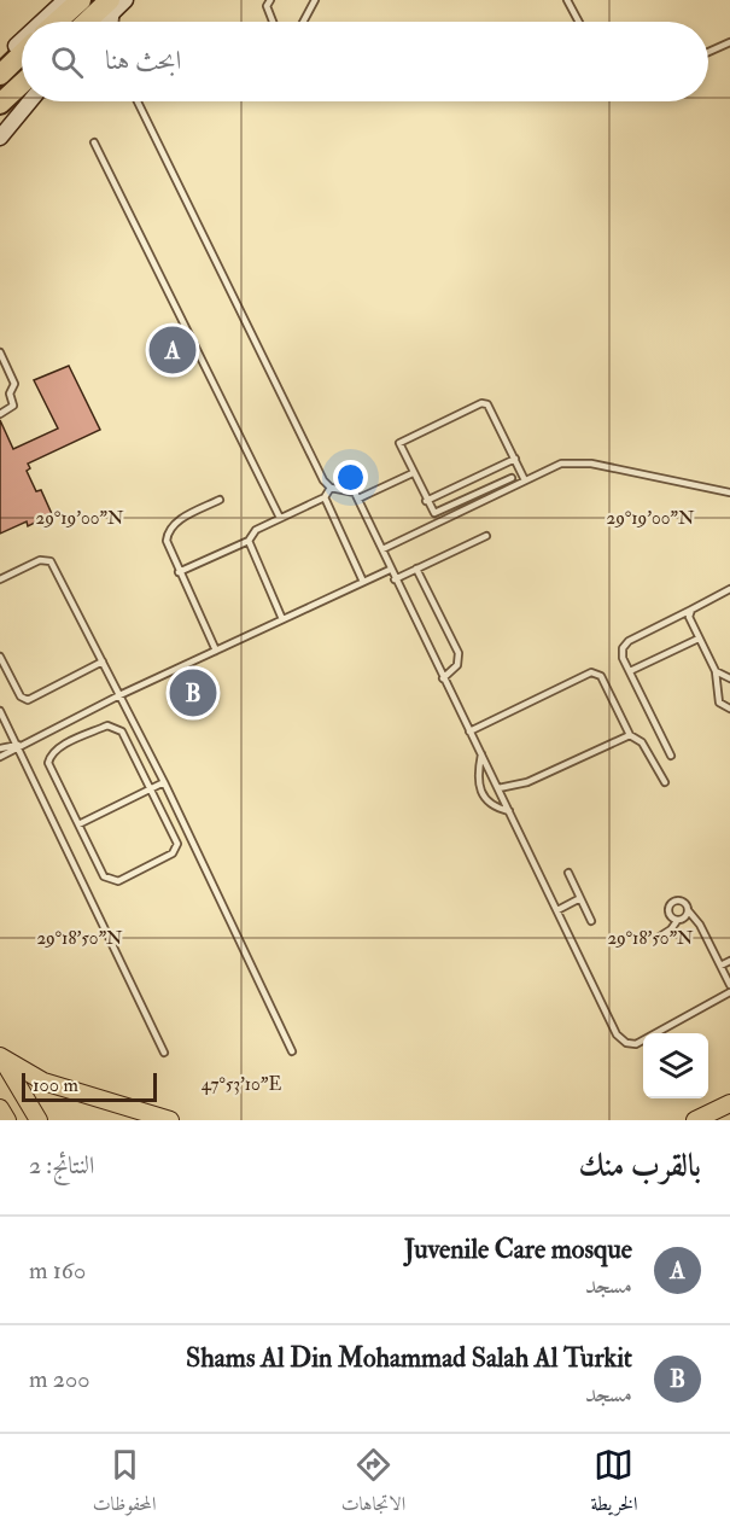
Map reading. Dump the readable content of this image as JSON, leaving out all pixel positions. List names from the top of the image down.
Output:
{
  "scale_bar": "100 m",
  "page": {
    "search": "ابحث هنا",
    "pins": ["A", "B"],
    "scale": "100 m",
    "heading": ["بالقرب منك", "النتائج: 2"],
    "list": [
      {
        "mark": "A",
        "name": "Juvenile Care mosque",
        "note": "مسجد",
        "value": "160 m"
      },
      {
        "mark": "B",
        "name": "Shams Al Din Mohammad Salah Al Turkit",
        "note": "مسجد",
        "value": "200 m"
      }
    ],
    "nav": ["الخريطة", "الاتجاهات", "المحفوظات"]
  },
  "coordinates": ["29°19'00\"N", "29°18'50\"N", "47°53'10\"E"]
}
